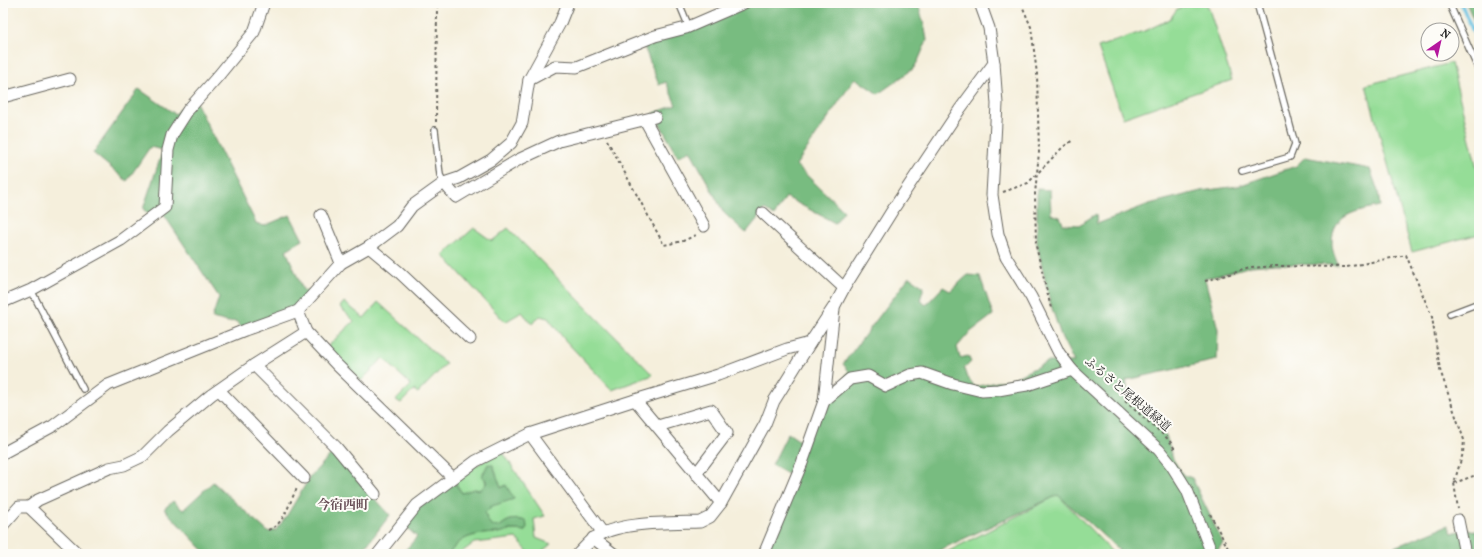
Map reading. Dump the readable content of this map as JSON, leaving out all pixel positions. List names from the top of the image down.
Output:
{
  "streets": {
    "path": ["ふるさと尾根道緑道"]
  },
  "districts": ["今宿西町"],
  "north": "top right"
}
